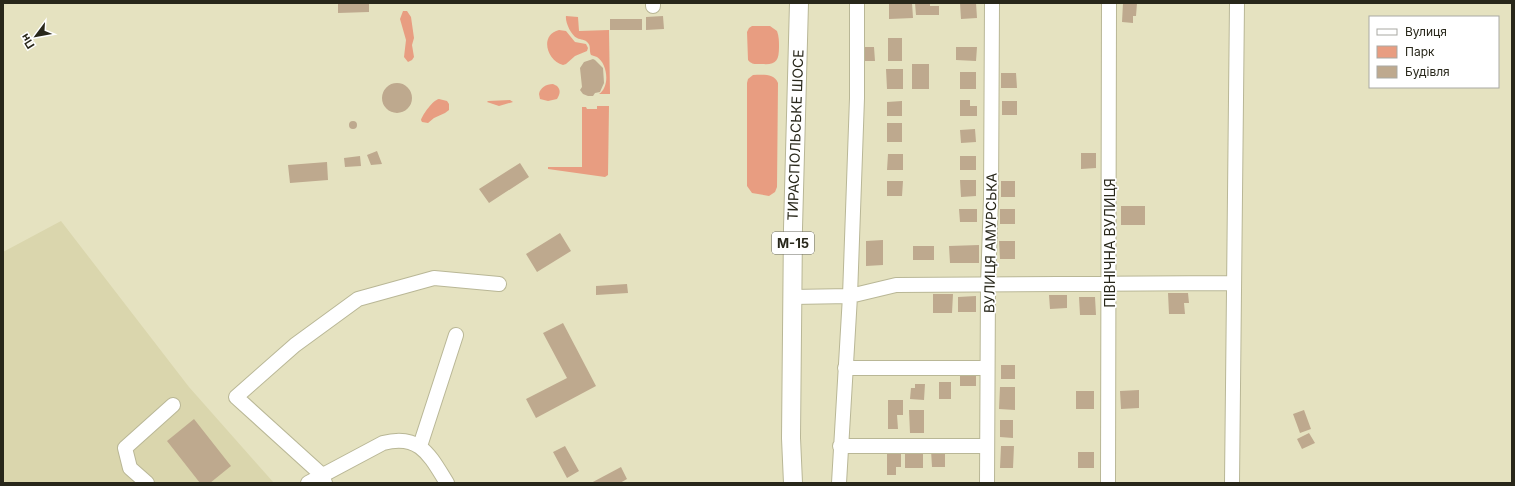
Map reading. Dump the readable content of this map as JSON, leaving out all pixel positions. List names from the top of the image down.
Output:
{
  "streets": {
    "main road": ["ТИРАСПОЛЬСЬКЕ ШОСЕ", "М-15"],
    "street": ["ВУЛИЦЯ АМУРСЬКА", "ПІВНІЧНА ВУЛИЦЯ"]
  },
  "legend": ["Вулиця", "Парк", "Будівля"],
  "north": "bottom left"
}
